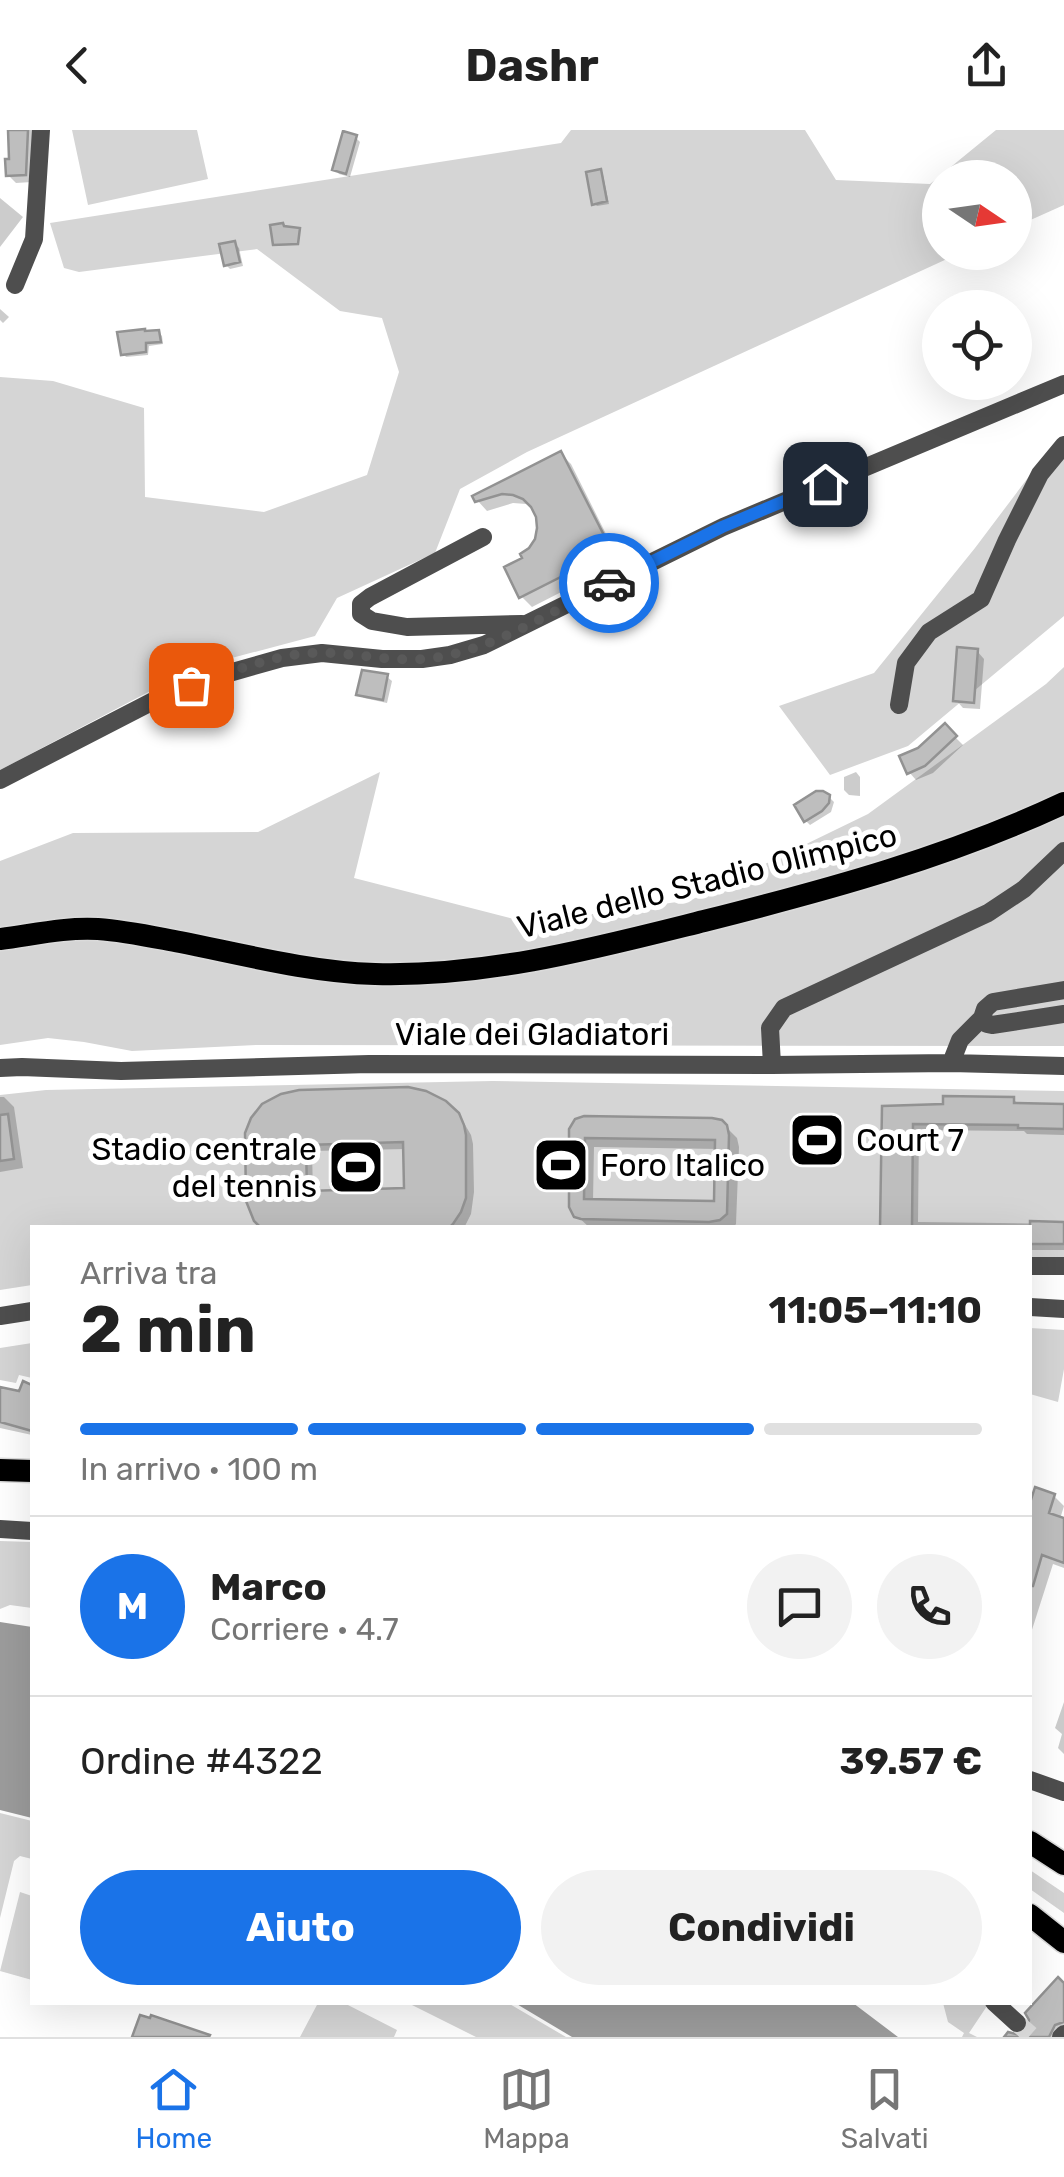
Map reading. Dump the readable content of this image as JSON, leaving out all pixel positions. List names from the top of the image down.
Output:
{
  "streets": {
    "main road": ["Viale dello Stadio Olimpico"],
    "street": ["Viale dei Gladiatori"]
  },
  "places": {
    "sports": ["Court 7", "Foro Italico", "Stadio centrale del tennis"]
  },
  "north": "right",
  "page": {
    "header": "Dashr",
    "heading": ["2 min", "Arriva tra", "11:05–11:10"],
    "panel": [
      "Marco",
      "Corriere · 4.7",
      "Ordine #4322",
      "39.57 €"
    ],
    "bar": "In arrivo · 100 m",
    "round": "M",
    "buttons": ["Aiuto", "Condividi"],
    "tabs": ["Home", "Mappa", "Salvati"]
  }
}
